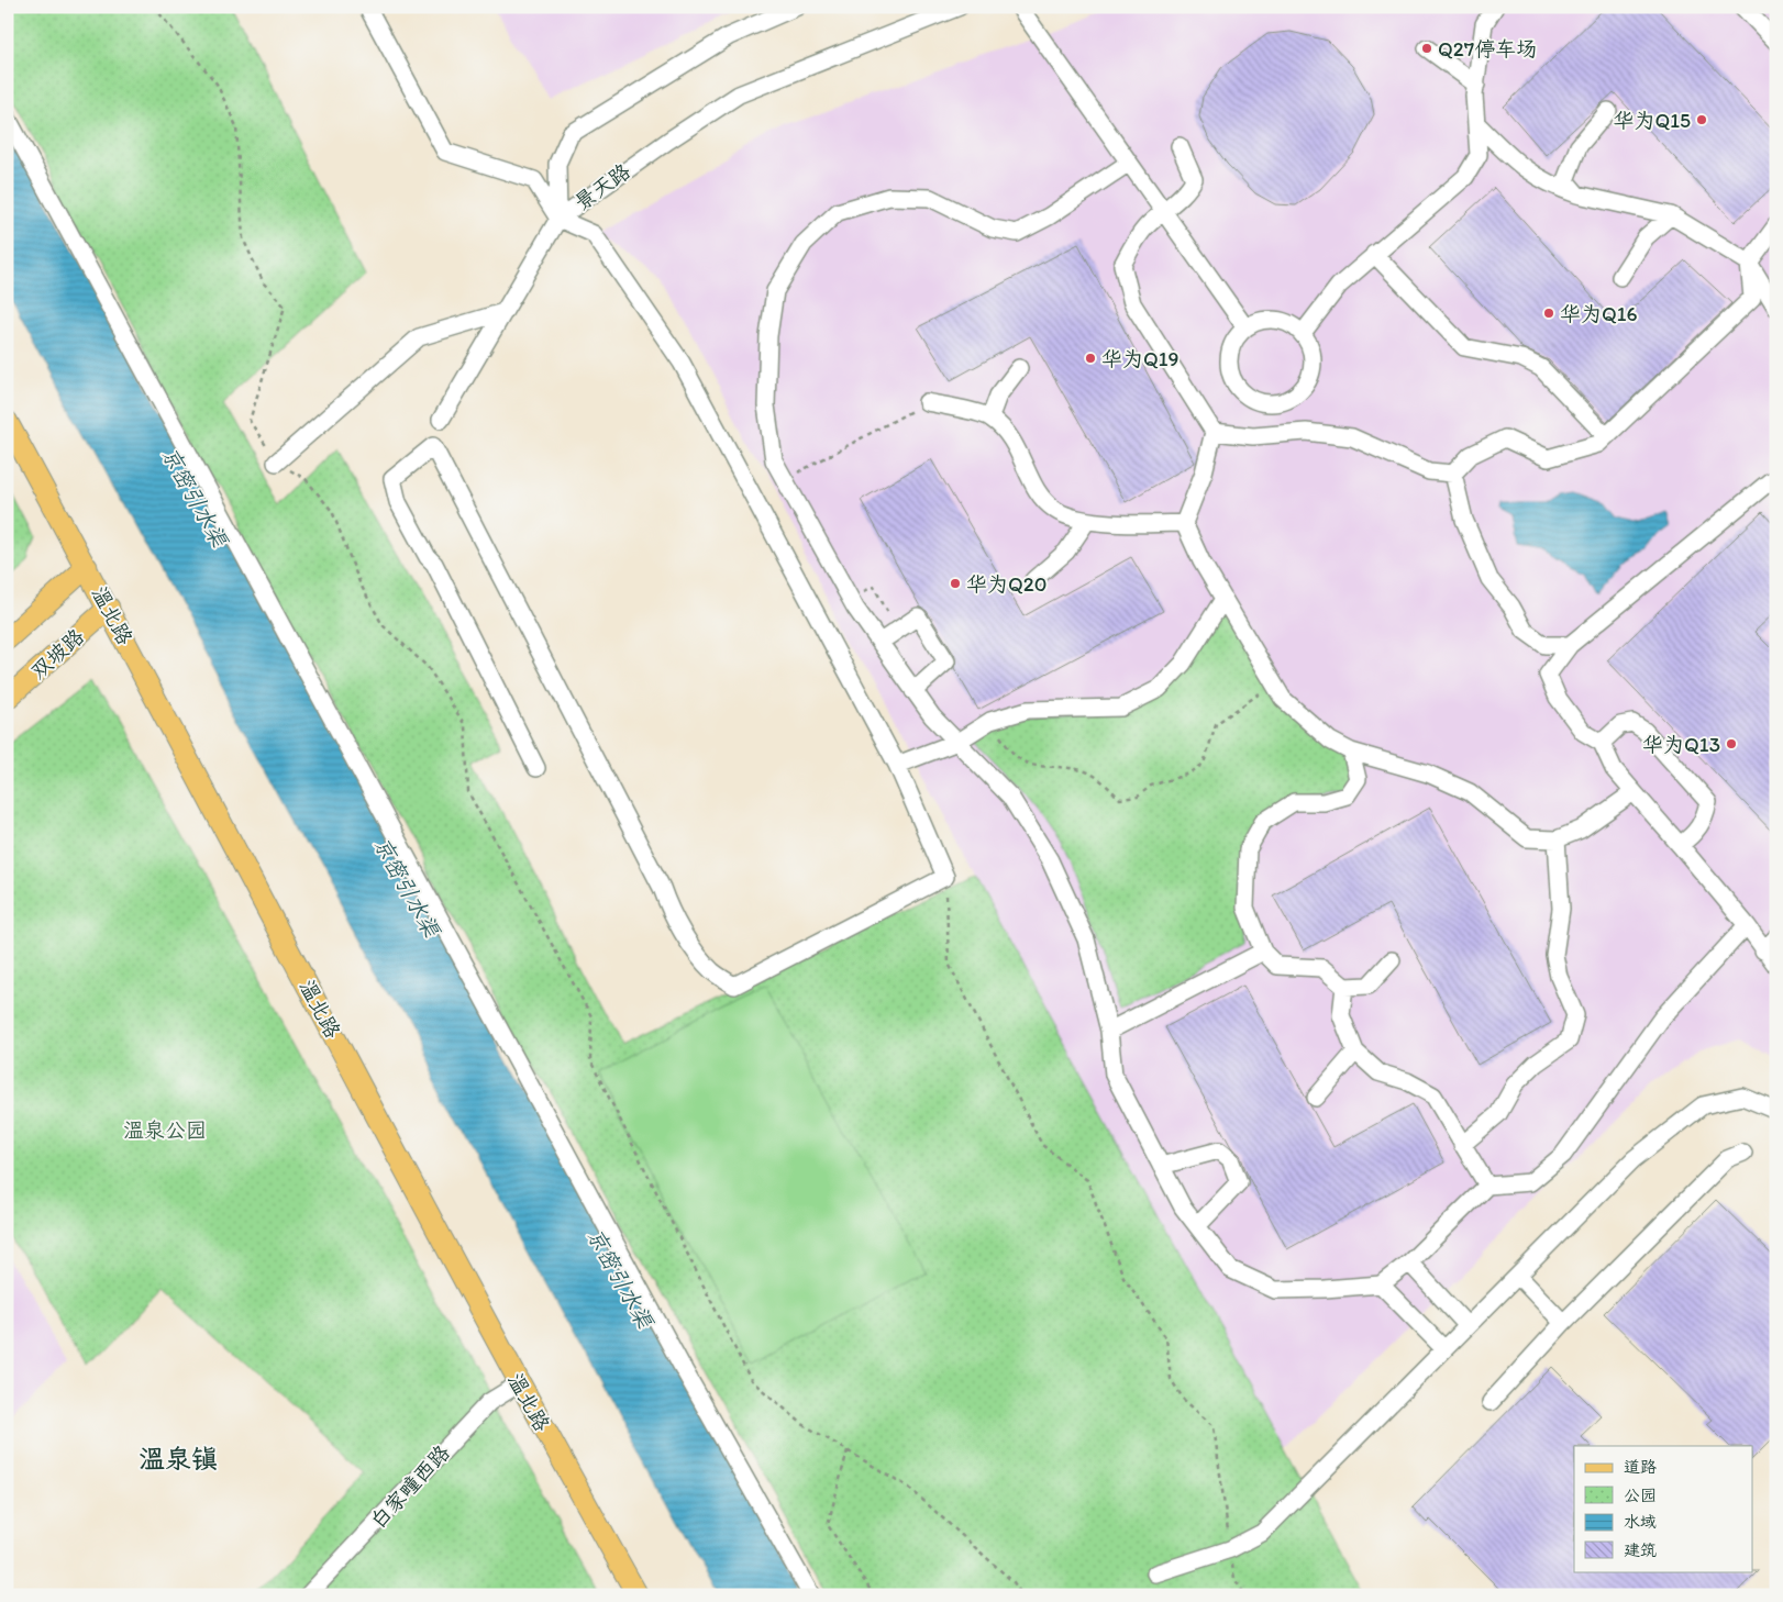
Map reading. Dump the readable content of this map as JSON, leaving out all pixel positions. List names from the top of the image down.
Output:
{
  "streets": {
    "main road": ["温北路", "双坡路"],
    "street": ["景天路", "白家疃西路"]
  },
  "crossings": [
    ["温北路", "双坡路"],
    ["温北路", "白家疃西路"]
  ],
  "districts": ["温泉镇"],
  "water": ["京密引水渠"],
  "parks": ["温泉公园"],
  "places": [
    "Q27停车场",
    "华为Q15",
    "华为Q16",
    "华为Q19",
    "华为Q20",
    "华为Q13"
  ],
  "legend": [
    "道路",
    "公园",
    "水域",
    "建筑"
  ]
}
